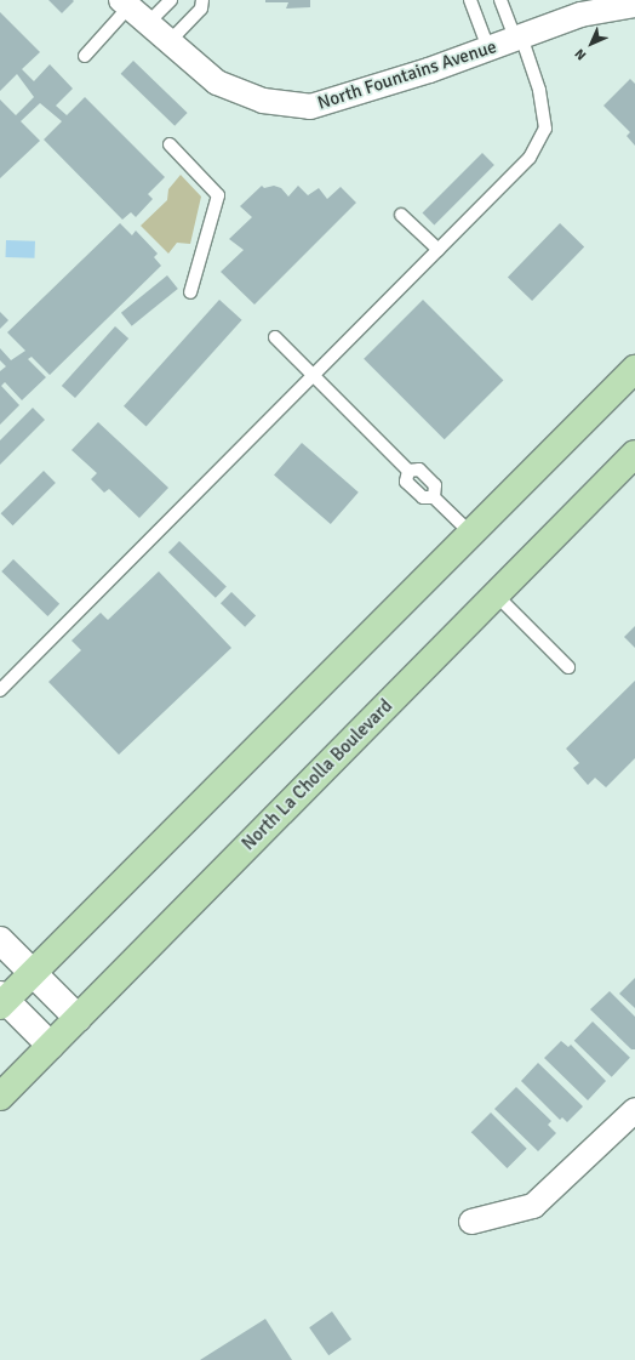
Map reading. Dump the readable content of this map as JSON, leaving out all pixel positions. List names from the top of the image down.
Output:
{
  "streets": {
    "main road": ["North La Cholla Boulevard"],
    "street": ["North Fountains Avenue"]
  },
  "north": "bottom left"
}
